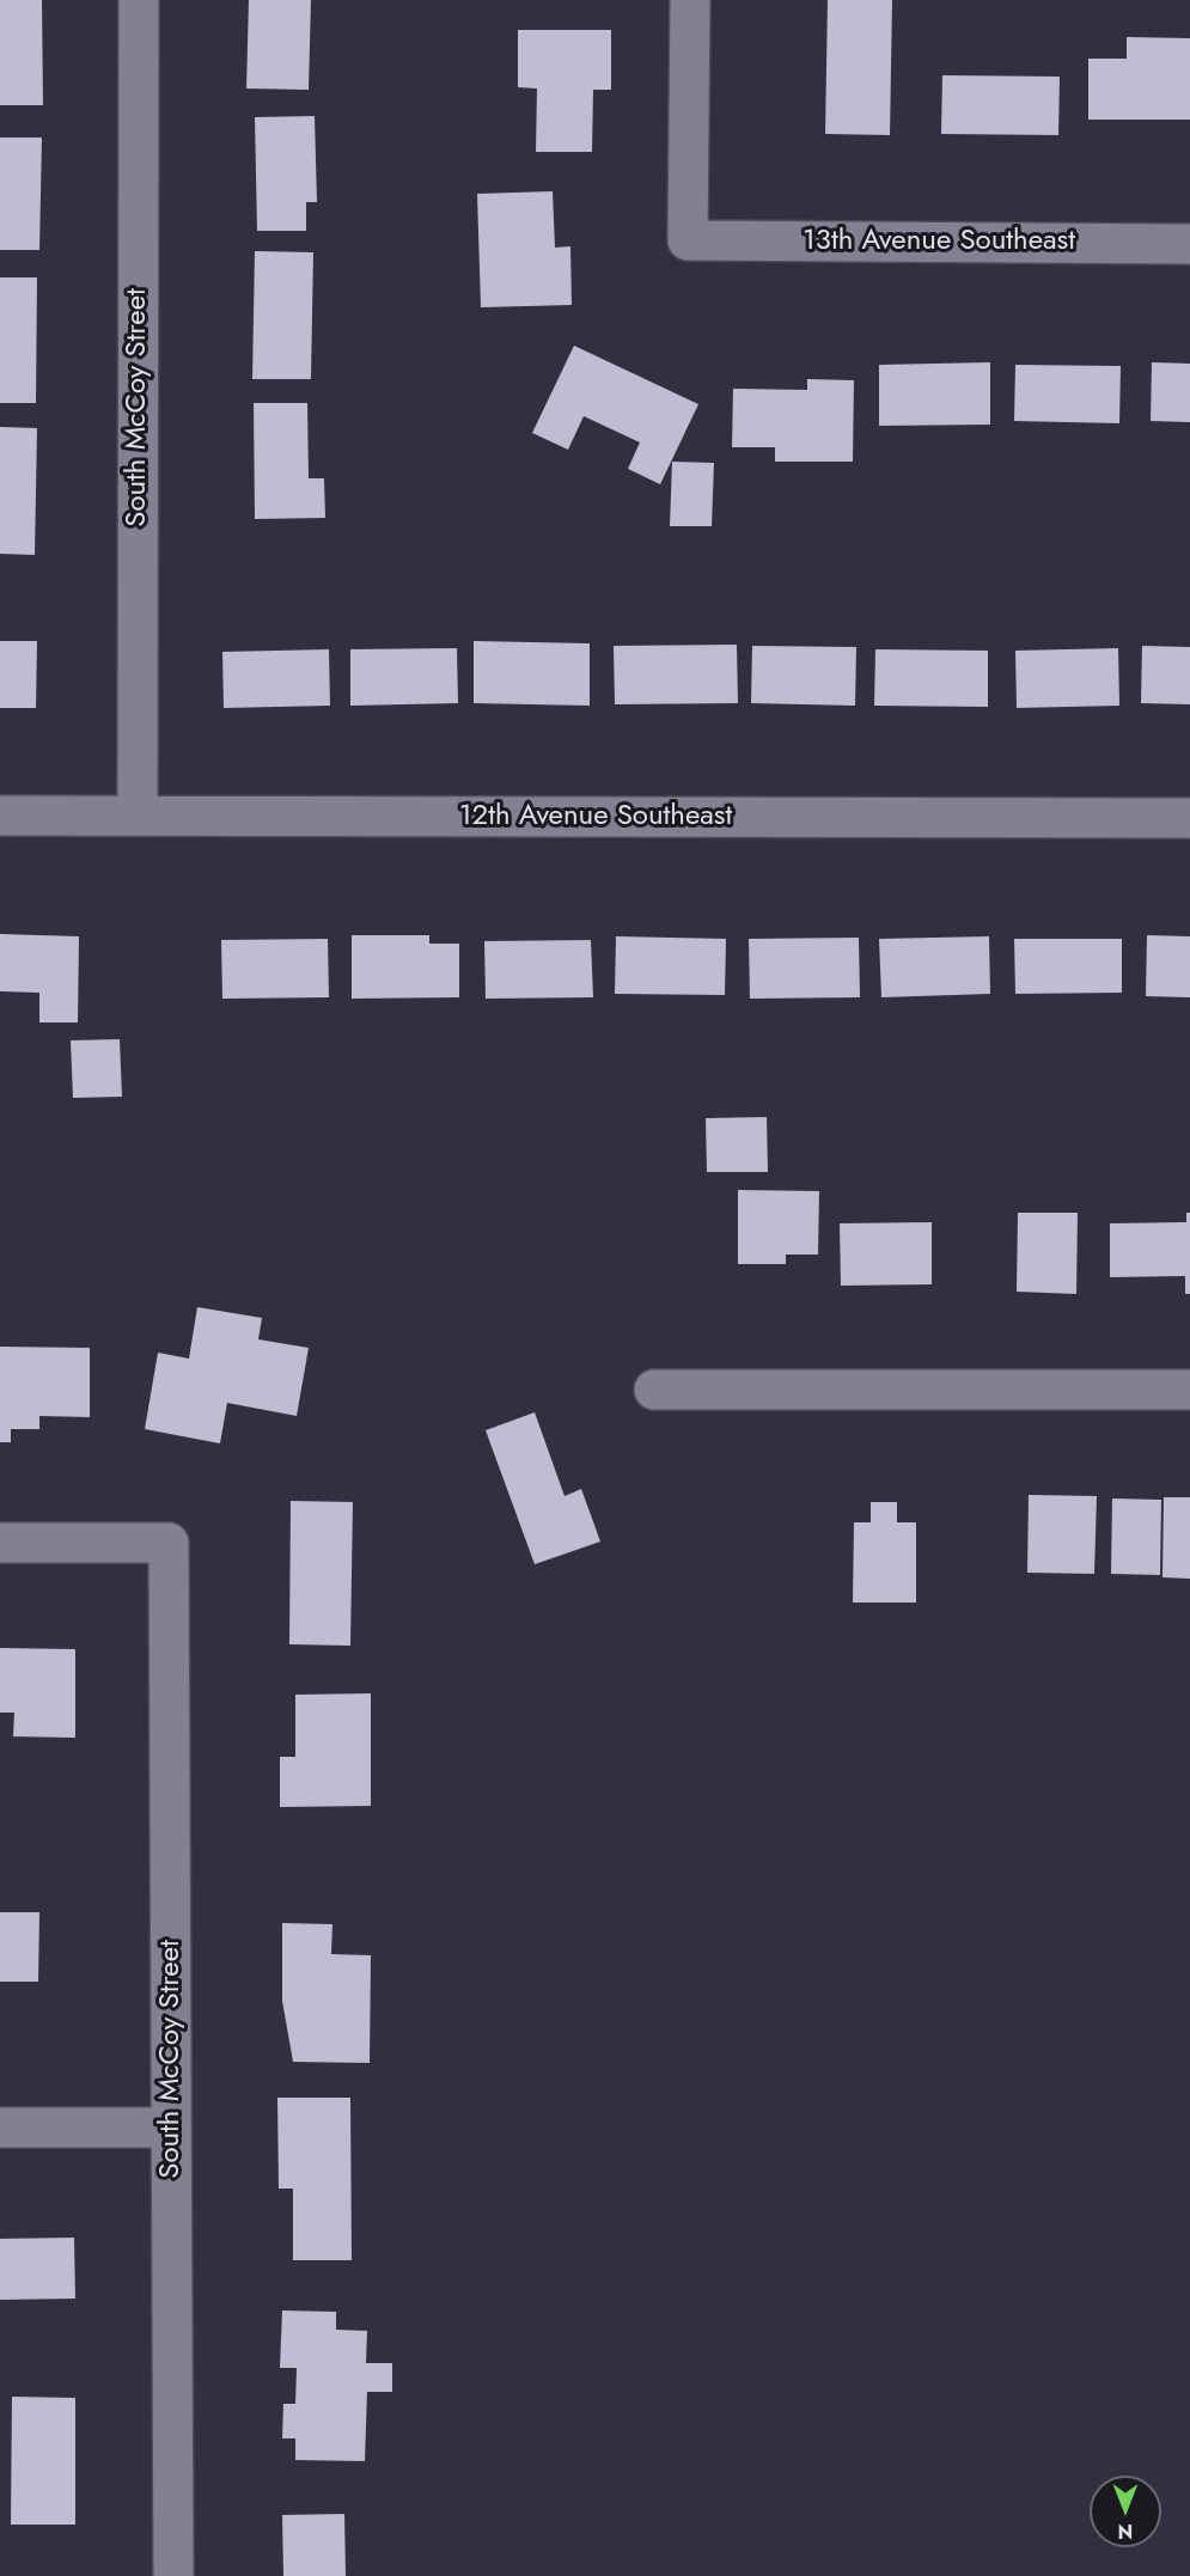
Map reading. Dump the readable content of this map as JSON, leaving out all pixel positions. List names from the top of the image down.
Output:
{
  "streets": {
    "street": ["13th Avenue Southeast", "South McCoy Street", "12th Avenue Southeast"]
  },
  "crossings": [
    ["South McCoy Street", "12th Avenue Southeast"]
  ],
  "north": "bottom"
}
